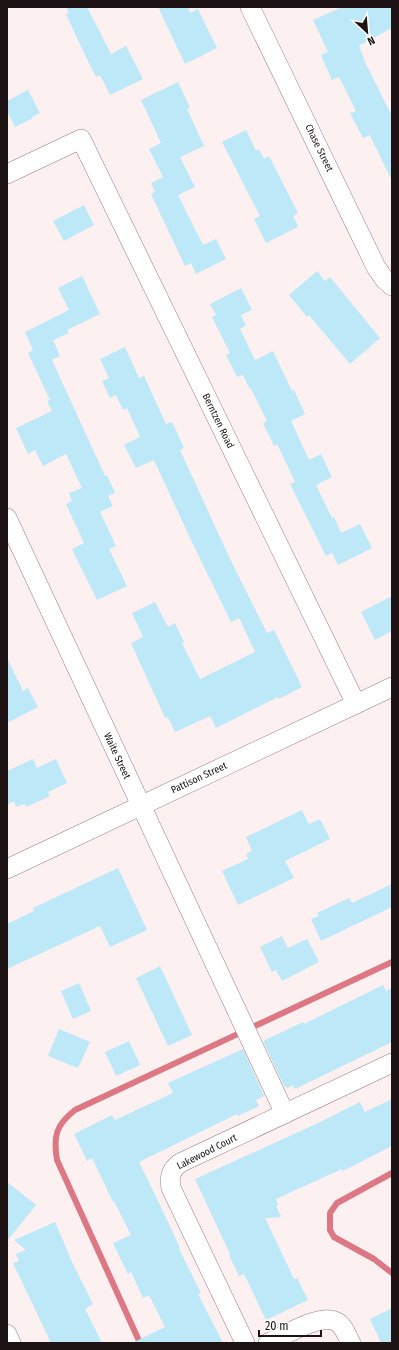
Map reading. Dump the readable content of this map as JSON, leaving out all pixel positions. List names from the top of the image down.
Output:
{
  "streets": {
    "street": [
      "Chase Street",
      "Berntzen Road",
      "Waite Street",
      "Pattison Street",
      "Lakewood Court"
    ]
  },
  "crossings": [
    ["Berntzen Road", "Pattison Street"],
    ["Waite Street", "Pattison Street"],
    ["Waite Street", "Lakewood Court"]
  ],
  "scale_bar": "20 m",
  "north": "bottom right"
}
